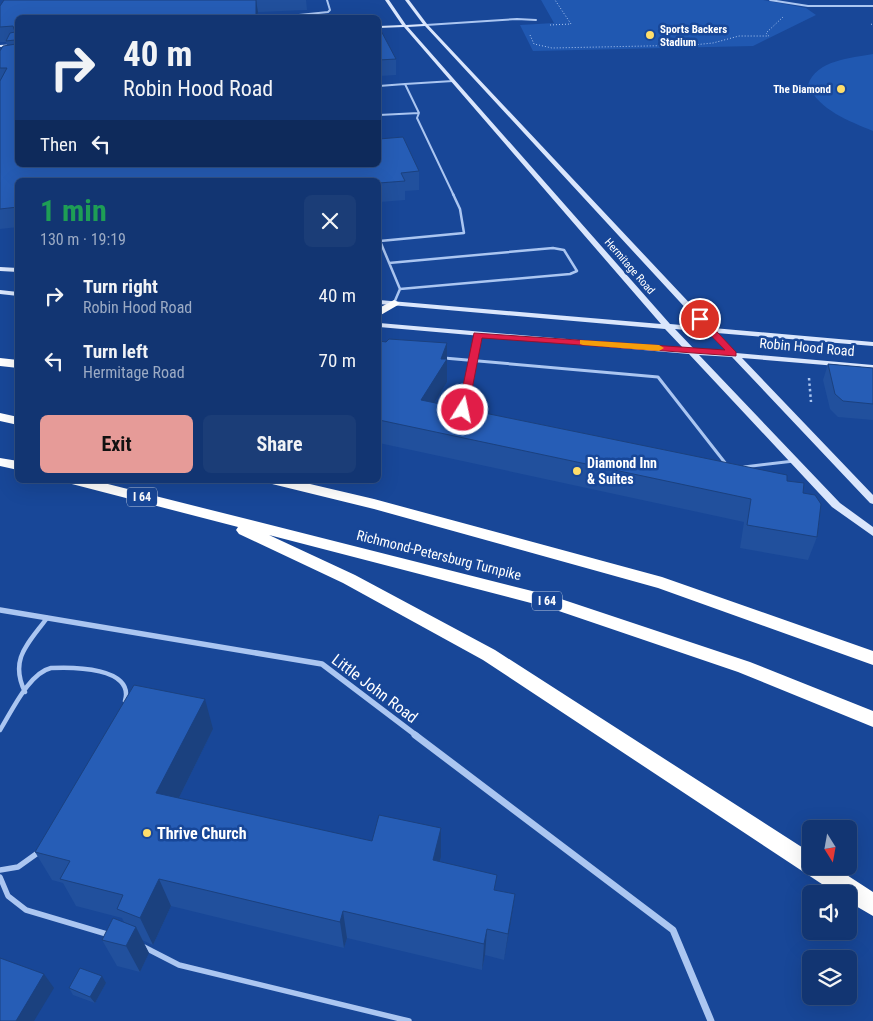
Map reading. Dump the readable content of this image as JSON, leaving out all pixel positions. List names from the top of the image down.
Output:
{
  "streets": {
    "highway": ["I 64", "Richmond-Petersburg Turnpike"],
    "street": ["Hermitage Road", "Robin Hood Road", "Little John Road"]
  },
  "crossings": [
    ["Hermitage Road", "Robin Hood Road"]
  ],
  "places": [
    "Sports Backers Stadium",
    "The Diamond",
    "Diamond Inn & Suites",
    "Thrive Church"
  ],
  "north": "bottom",
  "page": {
    "turn": ["40 m", "Robin Hood Road"],
    "then": "Then",
    "heading": ["1 min", "130 m · 19:19"],
    "list": [
      {
        "name": "Turn right",
        "note": "Robin Hood Road",
        "value": "40 m"
      },
      {
        "name": "Turn left",
        "note": "Hermitage Road",
        "value": "70 m"
      }
    ],
    "buttons": ["Exit", "Share"]
  }
}
